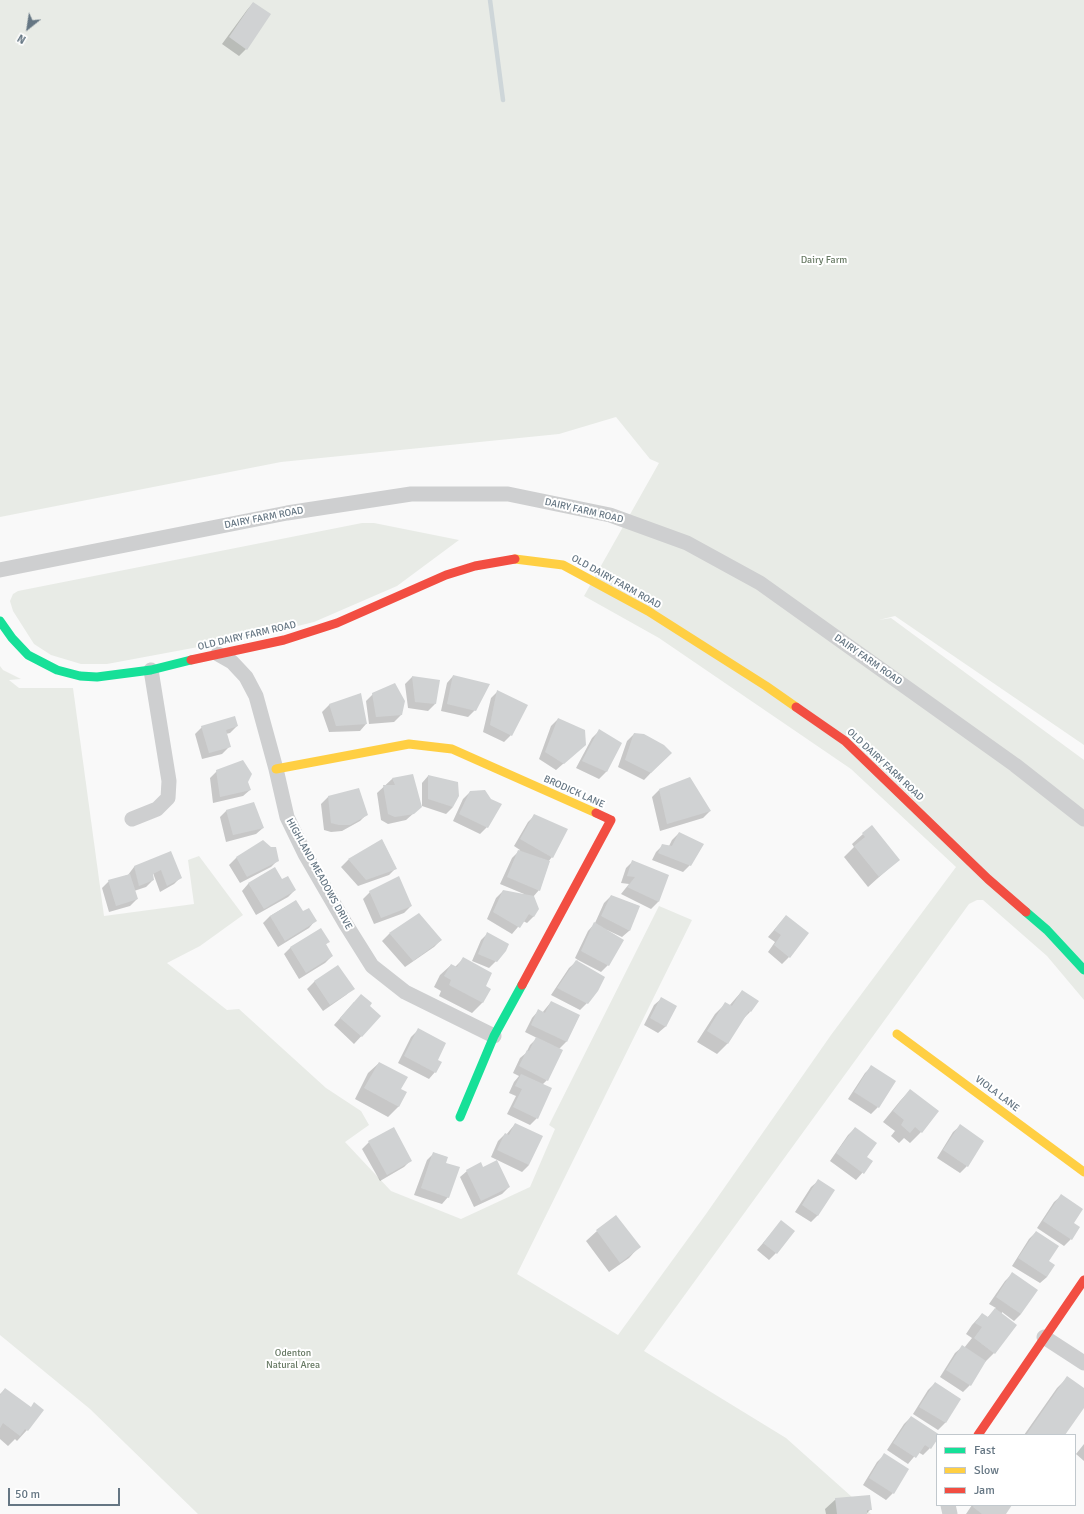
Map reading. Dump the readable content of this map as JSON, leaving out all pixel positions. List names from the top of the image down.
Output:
{
  "streets": {
    "street": [
      "DAIRY FARM ROAD",
      "OLD DAIRY FARM ROAD",
      "BRODICK LANE",
      "HIGHLAND MEADOWS DRIVE",
      "VIOLA LANE"
    ]
  },
  "crossings": [
    ["OLD DAIRY FARM ROAD", "HIGHLAND MEADOWS DRIVE"],
    ["BRODICK LANE", "HIGHLAND MEADOWS DRIVE"]
  ],
  "parks": ["Dairy Farm", "Odenton Natural Area"],
  "legend": ["Fast", "Slow", "Jam"],
  "scale_bar": "50 m",
  "north": "bottom left"
}
